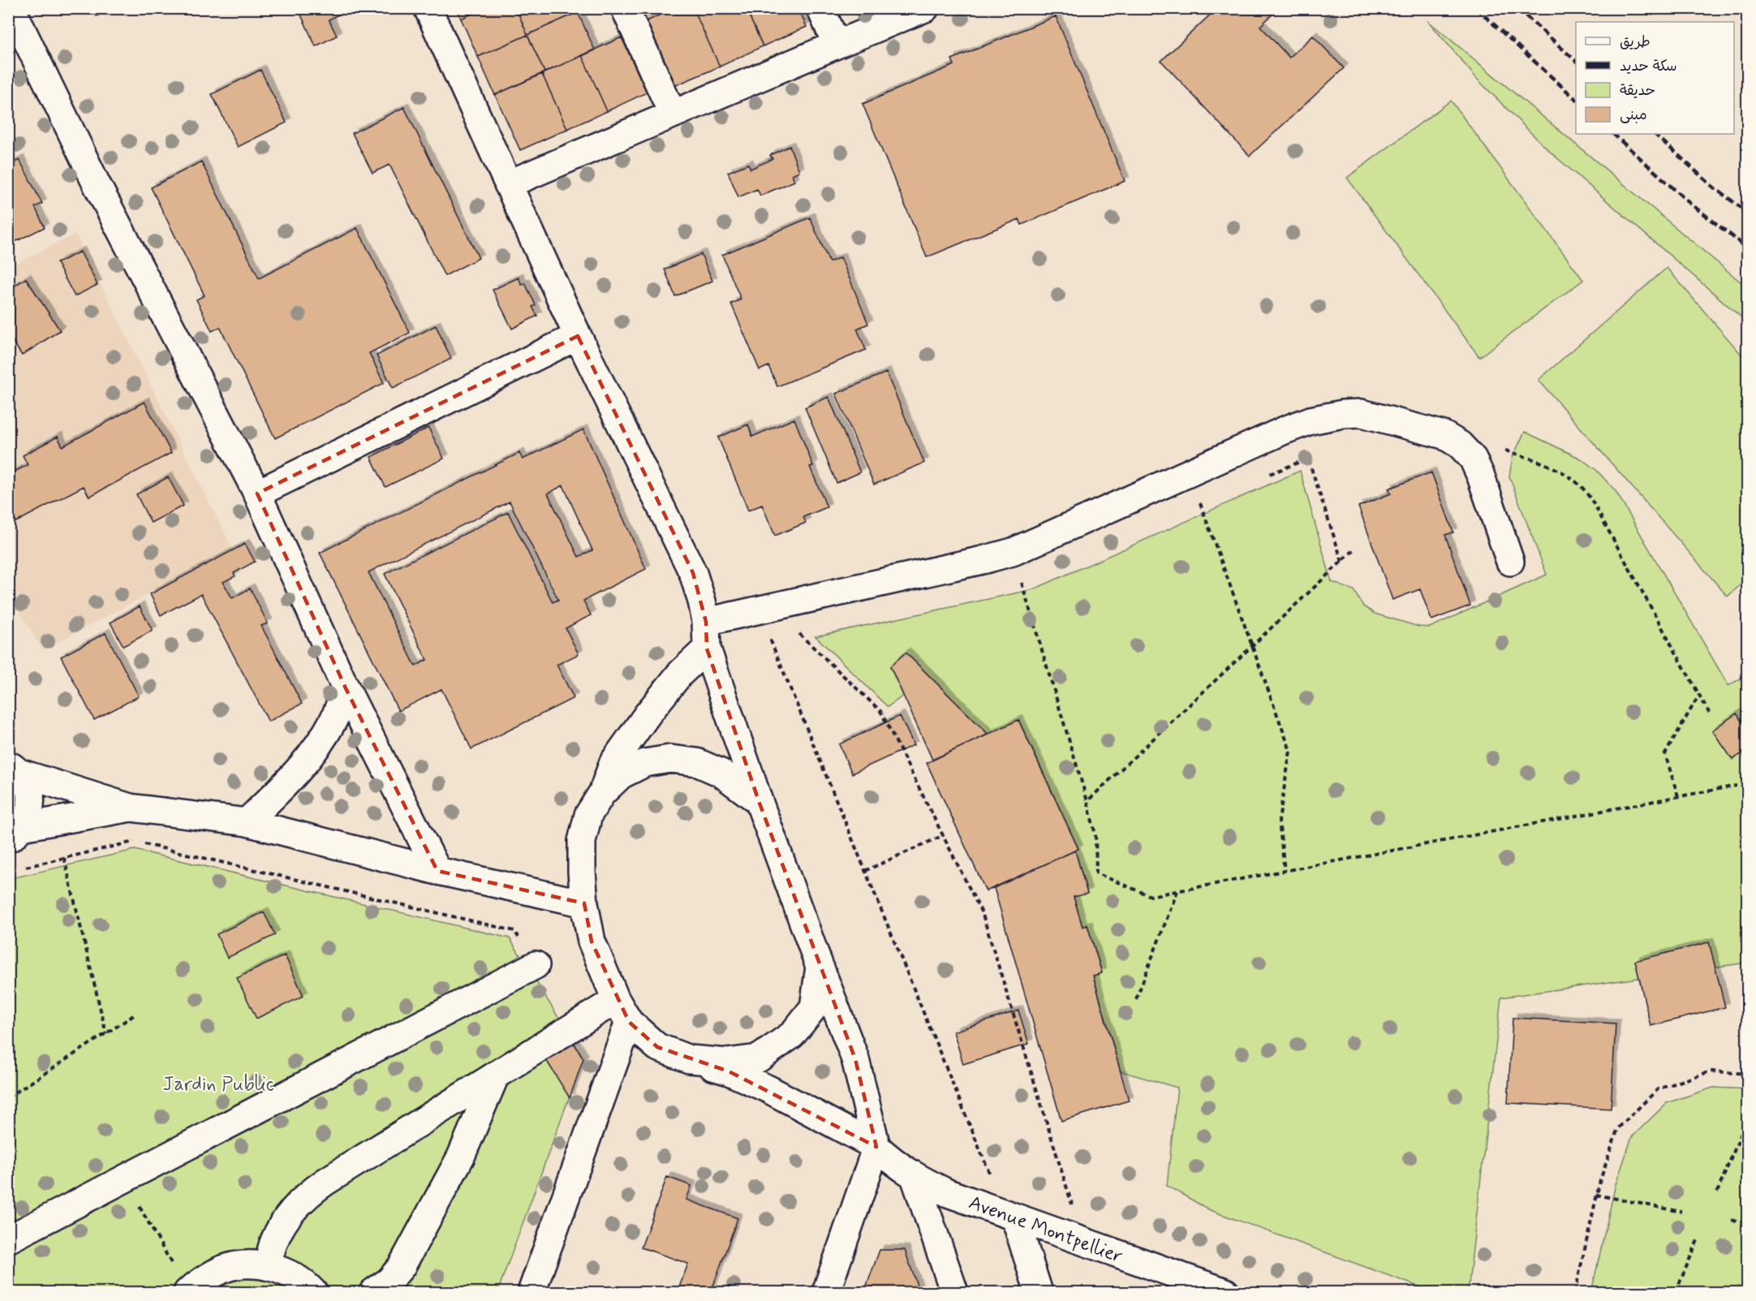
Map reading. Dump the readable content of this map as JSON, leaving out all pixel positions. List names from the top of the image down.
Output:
{
  "streets": {
    "street": ["Avenue Montpellier"]
  },
  "parks": ["Jardin Public"],
  "legend": [
    "طريق",
    "سكة حديد",
    "حديقة",
    "مبنى"
  ]
}
